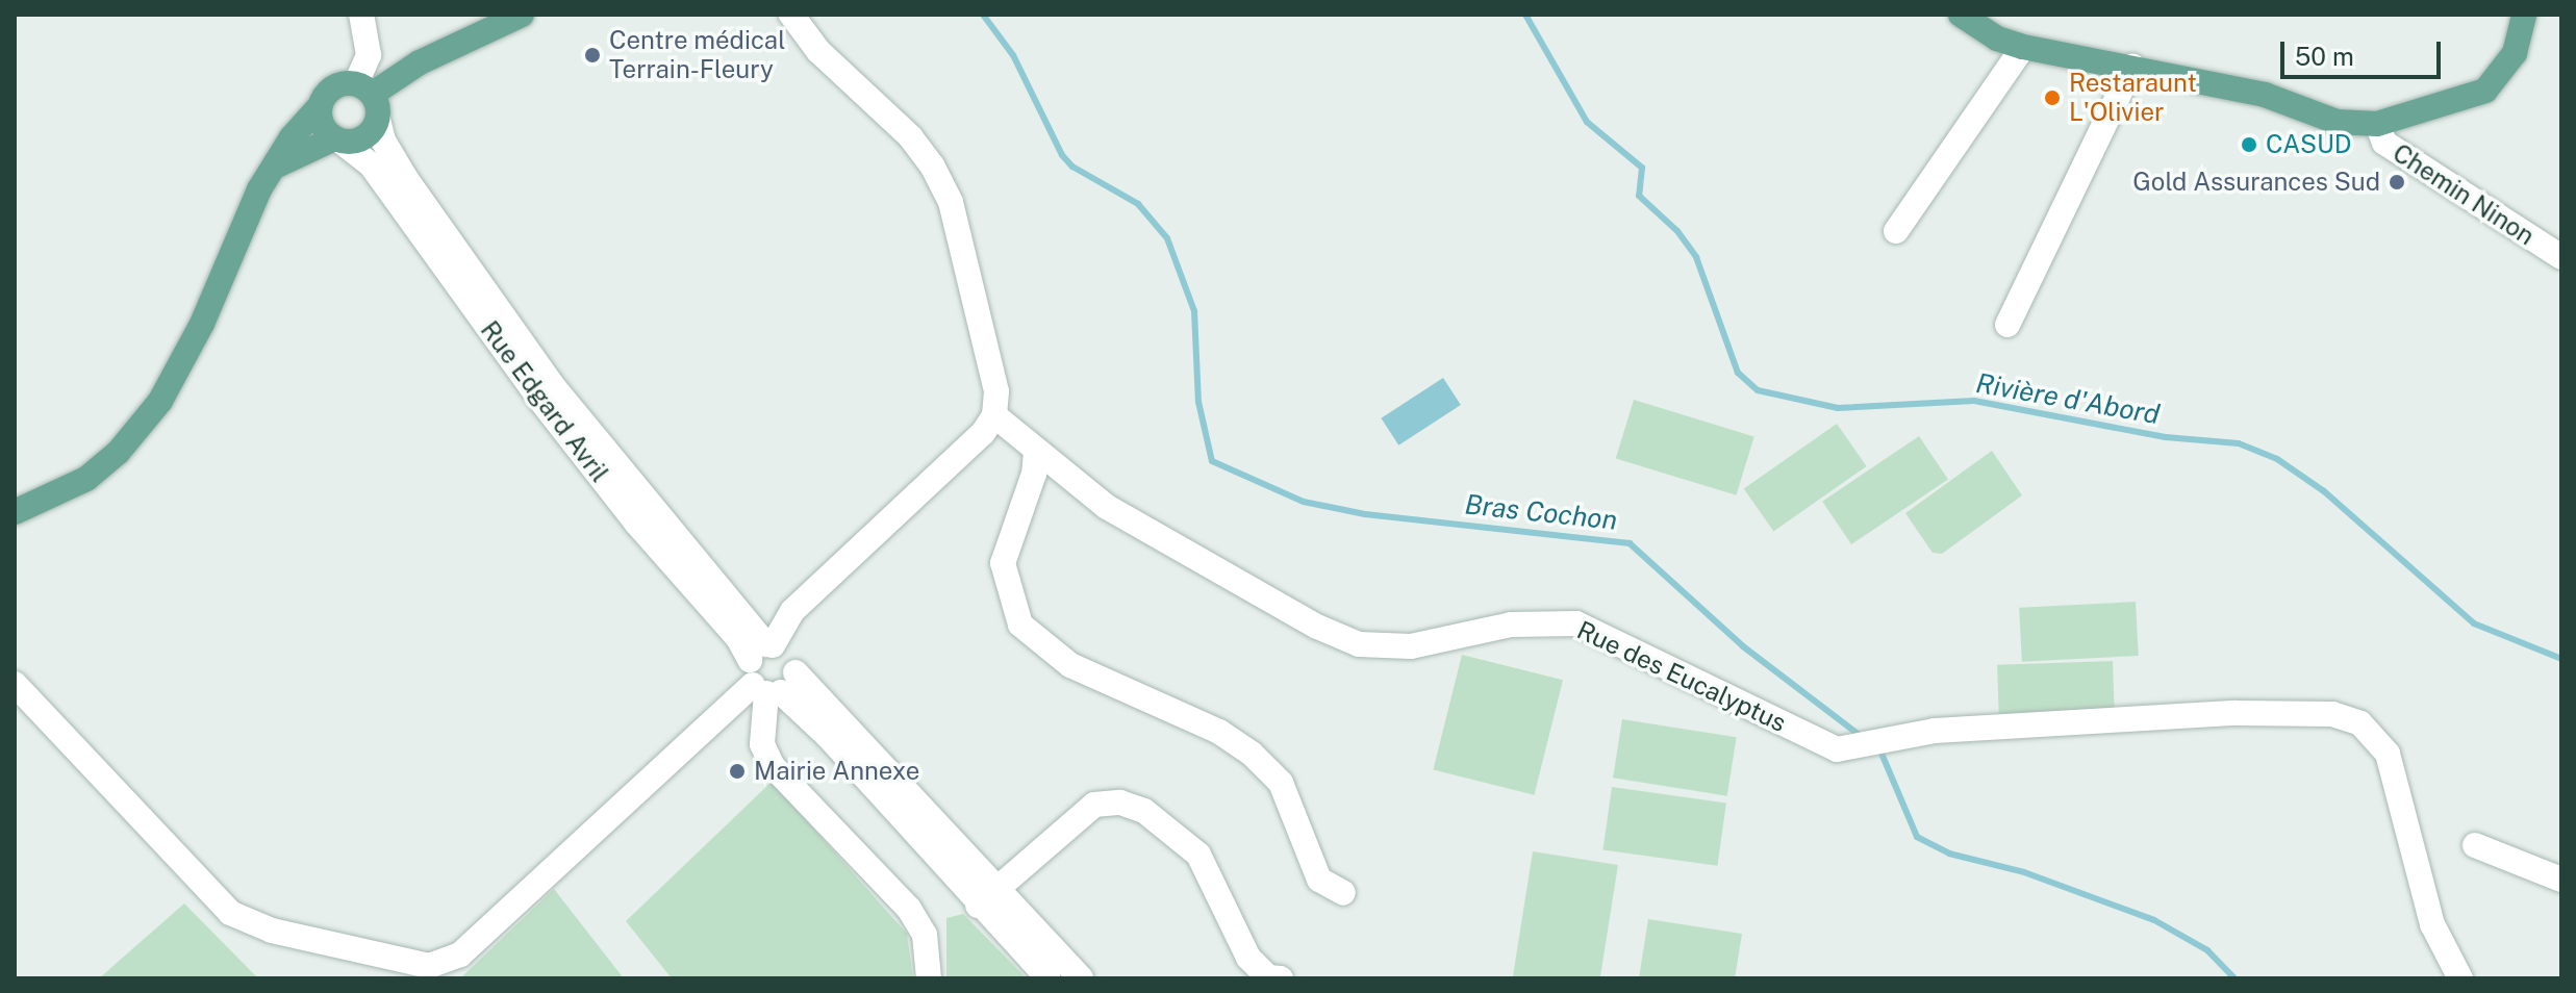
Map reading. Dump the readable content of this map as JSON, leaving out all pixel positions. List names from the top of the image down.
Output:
{
  "streets": {
    "street": ["Chemin Ninon", "Rue Edgard Avril", "Rue des Eucalyptus"]
  },
  "water": ["Rivière d'Abord", "Bras Cochon"],
  "places": [
    "Centre médical Terrain-Fleury",
    "Restaraunt L'Olivier",
    "CASUD",
    "Gold Assurances Sud",
    "Mairie Annexe"
  ],
  "scale_bar": "50 m"
}
